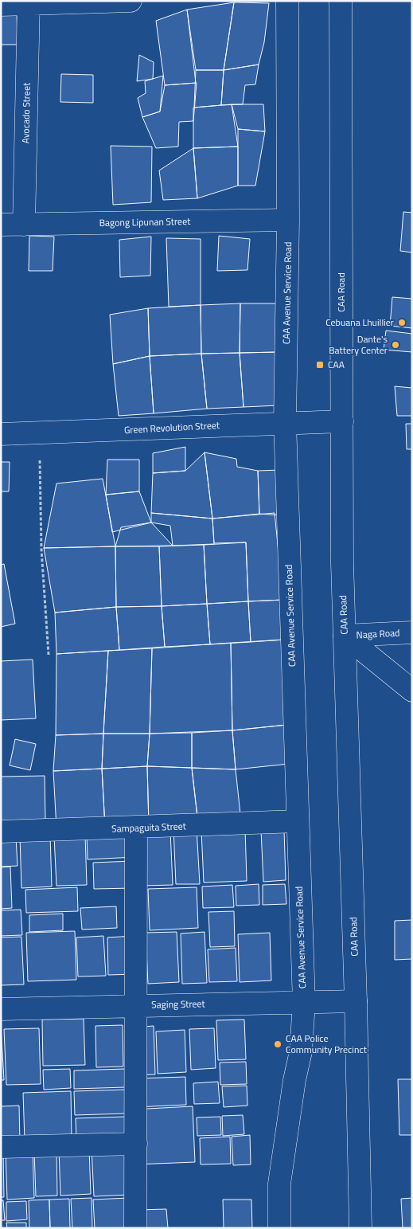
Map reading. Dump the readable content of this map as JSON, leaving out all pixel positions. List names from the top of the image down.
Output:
{
  "streets": {
    "street": [
      "Avocado Street",
      "Bagong Lipunan Street",
      "CAA Road",
      "CAA Avenue Service Road",
      "Green Revolution Street",
      "Naga Road",
      "Sampaguita Street",
      "Saging Street"
    ]
  },
  "crossings": [
    ["Avocado Street", "Bagong Lipunan Street"],
    ["Bagong Lipunan Street", "CAA Avenue Service Road"],
    ["CAA Road", "Green Revolution Street"],
    ["CAA Road", "Naga Road"],
    ["CAA Road", "Saging Street"],
    ["CAA Avenue Service Road", "Green Revolution Street"],
    ["CAA Avenue Service Road", "Sampaguita Street"],
    ["CAA Avenue Service Road", "Saging Street"]
  ],
  "places": {
    "other": ["Cebuana Lhuillier", "Dante's Battery Center", "CAA Police Community Precinct"],
    "transit": ["CAA"]
  }
}
